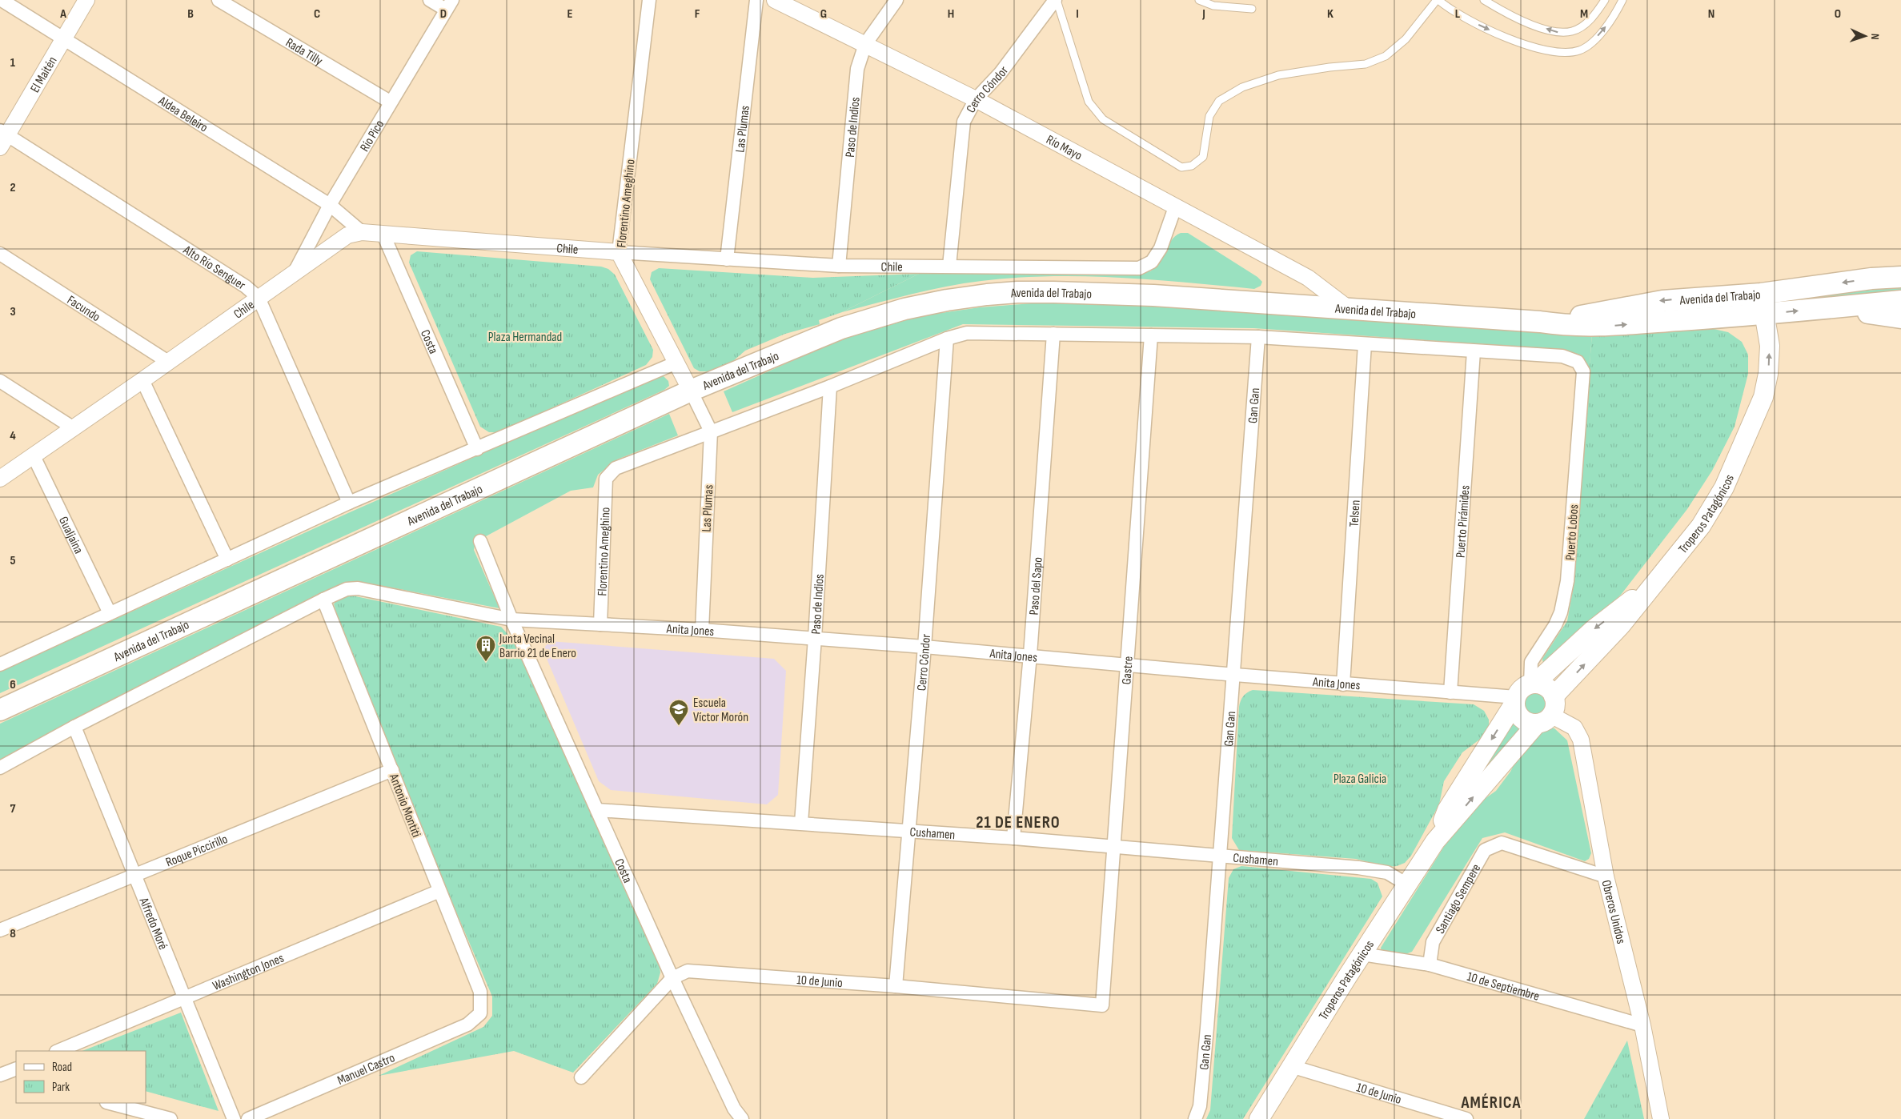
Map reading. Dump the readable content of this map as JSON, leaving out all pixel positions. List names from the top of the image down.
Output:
{
  "streets": {
    "main road": ["Avenida del Trabajo", "Troperos Patagónicos"],
    "street": [
      "Rada Tilly",
      "El Maitén",
      "Cerro Cóndor",
      "Aldea Beleiro",
      "Paso de Indios",
      "Las Plumas",
      "Río Pico",
      "Río Mayo",
      "Florentino Ameghino",
      "Chile",
      "Alto Río Senguer",
      "Facundo",
      "Costa",
      "Gan Gan",
      "Telsen",
      "Puerto Pirámides",
      "Puerto Lobos",
      "Gualjaina",
      "Paso del Sapo",
      "Anita Jones",
      "Gastre",
      "Antonio Montiti",
      "Cushamen",
      "Roque Piccirillo",
      "Santiago Sempere",
      "Obreros Unidos",
      "Alfredo Moré",
      "Washington Jones",
      "10 de Junio",
      "10 de Septiembre",
      "Manuel Castro"
    ]
  },
  "crossings": [
    ["Rada Tilly", "Río Pico"],
    ["El Maitén", "Aldea Beleiro"],
    ["El Maitén", "Alto Río Senguer"],
    ["Cerro Cóndor", "Río Mayo"],
    ["Cerro Cóndor", "Chile"],
    ["Cerro Cóndor", "Anita Jones"],
    ["Cerro Cóndor", "Cushamen"],
    ["Cerro Cóndor", "10 de Junio"],
    ["Aldea Beleiro", "Río Pico"],
    ["Aldea Beleiro", "Chile"],
    ["Paso de Indios", "Río Mayo"],
    ["Paso de Indios", "Chile"],
    ["Paso de Indios", "Anita Jones"],
    ["Paso de Indios", "Cushamen"],
    ["Las Plumas", "Florentino Ameghino"],
    ["Las Plumas", "Chile"],
    ["Las Plumas", "Avenida del Trabajo"],
    ["Las Plumas", "Anita Jones"],
    ["Río Pico", "Chile"],
    ["Río Mayo", "Chile"],
    ["Río Mayo", "Avenida del Trabajo"],
    ["Florentino Ameghino", "Chile"],
    ["Florentino Ameghino", "Avenida del Trabajo"],
    ["Florentino Ameghino", "Anita Jones"],
    ["Chile", "Alto Río Senguer"],
    ["Chile", "Facundo"],
    ["Chile", "Costa"],
    ["Chile", "Gualjaina"],
    ["Avenida del Trabajo", "Troperos Patagónicos"],
    ["Costa", "Anita Jones"],
    ["Costa", "Cushamen"],
    ["Costa", "10 de Junio"],
    ["Gan Gan", "Anita Jones"],
    ["Gan Gan", "Cushamen"],
    ["Troperos Patagónicos", "Puerto Lobos"],
    ["Troperos Patagónicos", "Anita Jones"],
    ["Troperos Patagónicos", "Cushamen"],
    ["Troperos Patagónicos", "Obreros Unidos"],
    ["Troperos Patagónicos", "10 de Junio"],
    ["Troperos Patagónicos", "10 de Septiembre"],
    ["Telsen", "Anita Jones"],
    ["Puerto Pirámides", "Puerto Lobos"],
    ["Puerto Pirámides", "Anita Jones"],
    ["Puerto Lobos", "Anita Jones"],
    ["Puerto Lobos", "Obreros Unidos"],
    ["Paso del Sapo", "Anita Jones"],
    ["Paso del Sapo", "Cushamen"],
    ["Anita Jones", "Gastre"],
    ["Anita Jones", "Obreros Unidos"],
    ["Gastre", "Cushamen"],
    ["Gastre", "10 de Junio"],
    ["Antonio Montiti", "Roque Piccirillo"],
    ["Antonio Montiti", "Washington Jones"],
    ["Antonio Montiti", "Manuel Castro"],
    ["Roque Piccirillo", "Alfredo Moré"],
    ["Santiago Sempere", "Obreros Unidos"],
    ["Santiago Sempere", "10 de Septiembre"],
    ["Obreros Unidos", "10 de Septiembre"],
    ["Alfredo Moré", "Washington Jones"]
  ],
  "districts": ["21 DE ENERO", "AMÉRICA"],
  "parks": ["Plaza Hermandad", "Plaza Galicia"],
  "places": {
    "building": ["Junta Vecinal Barrio 21 de Enero"],
    "school or university": ["Escuela Víctor Morón"]
  },
  "legend": ["Road", "Park"],
  "north": "right",
  "grid": {
    "columns": [
      "A",
      "B",
      "C",
      "D",
      "E",
      "F",
      "G",
      "H",
      "I",
      "J",
      "K",
      "L",
      "M",
      "N",
      "O"
    ],
    "rows": [
      "1",
      "2",
      "3",
      "4",
      "5",
      "6",
      "7",
      "8"
    ]
  }
}
